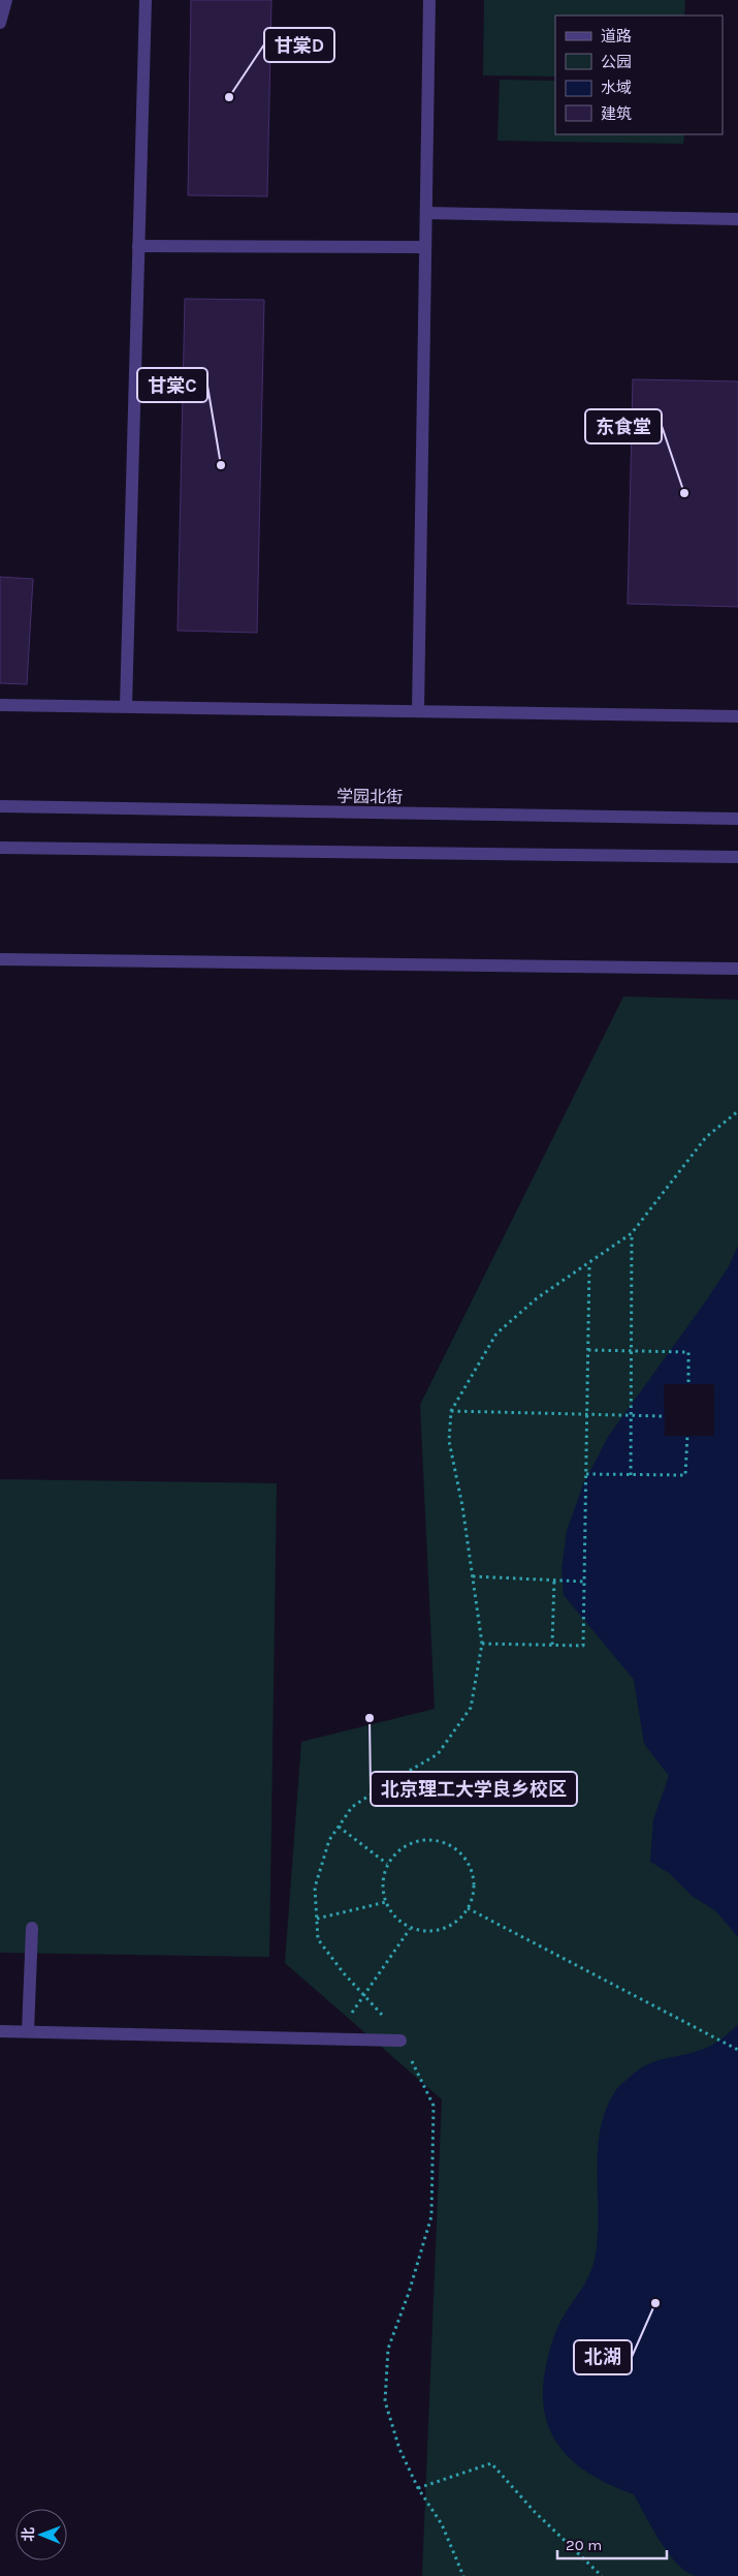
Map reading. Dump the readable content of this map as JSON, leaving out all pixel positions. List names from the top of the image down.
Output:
{
  "streets": {
    "street": ["学园北街"]
  },
  "places": [
    "甘棠D",
    "甘棠C",
    "东食堂",
    "北京理工大学良乡校区",
    "北湖"
  ],
  "legend": [
    "道路",
    "公园",
    "水域",
    "建筑"
  ],
  "scale_bar": "20 m",
  "north": "left"
}
